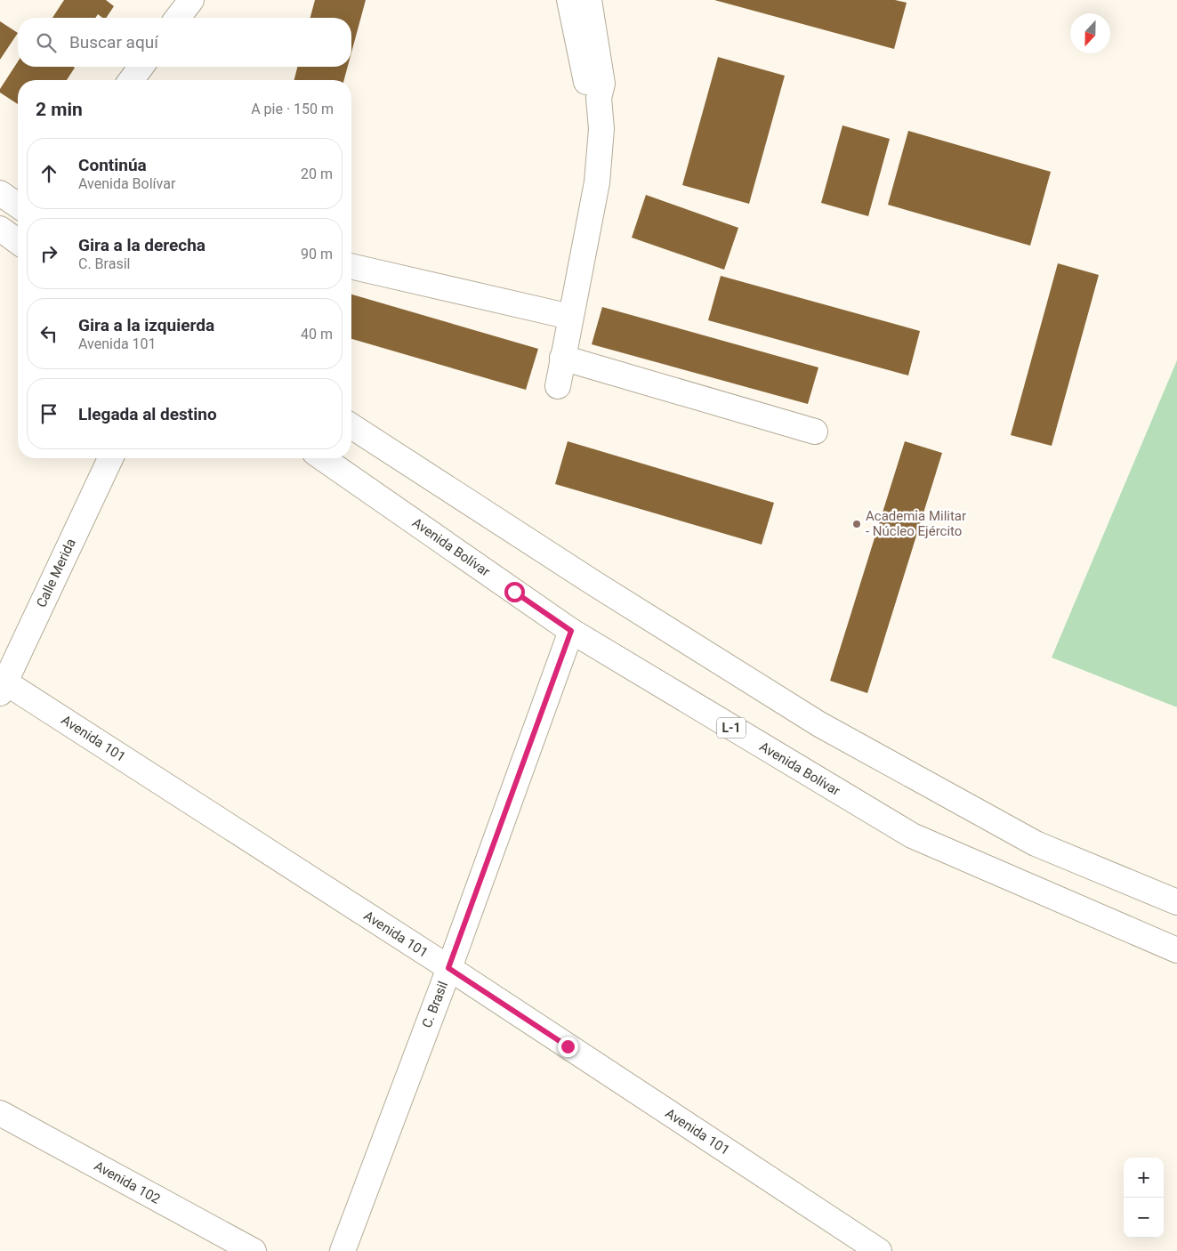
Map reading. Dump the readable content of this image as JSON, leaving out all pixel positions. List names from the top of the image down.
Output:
{
  "streets": {
    "street": [
      "Avenida Bolívar",
      "Calle Merida",
      "L-1",
      "Avenida 101",
      "C. Brasil",
      "Avenida 102"
    ]
  },
  "crossings": [
    ["Avenida Bolívar", "C. Brasil"],
    ["Calle Merida", "Avenida 101"],
    ["Avenida 101", "C. Brasil"]
  ],
  "places": ["Academia Militar - Núcleo Ejército"],
  "north": "bottom",
  "page": {
    "search": "Buscar aquí",
    "heading": ["2 min", "A pie · 150 m"],
    "list": [
      ["Continúa", "Avenida Bolívar", "20 m"],
      ["Gira a la derecha", "C. Brasil", "90 m"],
      ["Gira a la izquierda", "Avenida 101", "40 m"],
      "Llegada al destino"
    ],
    "map_buttons": ["+", "−"]
  }
}
